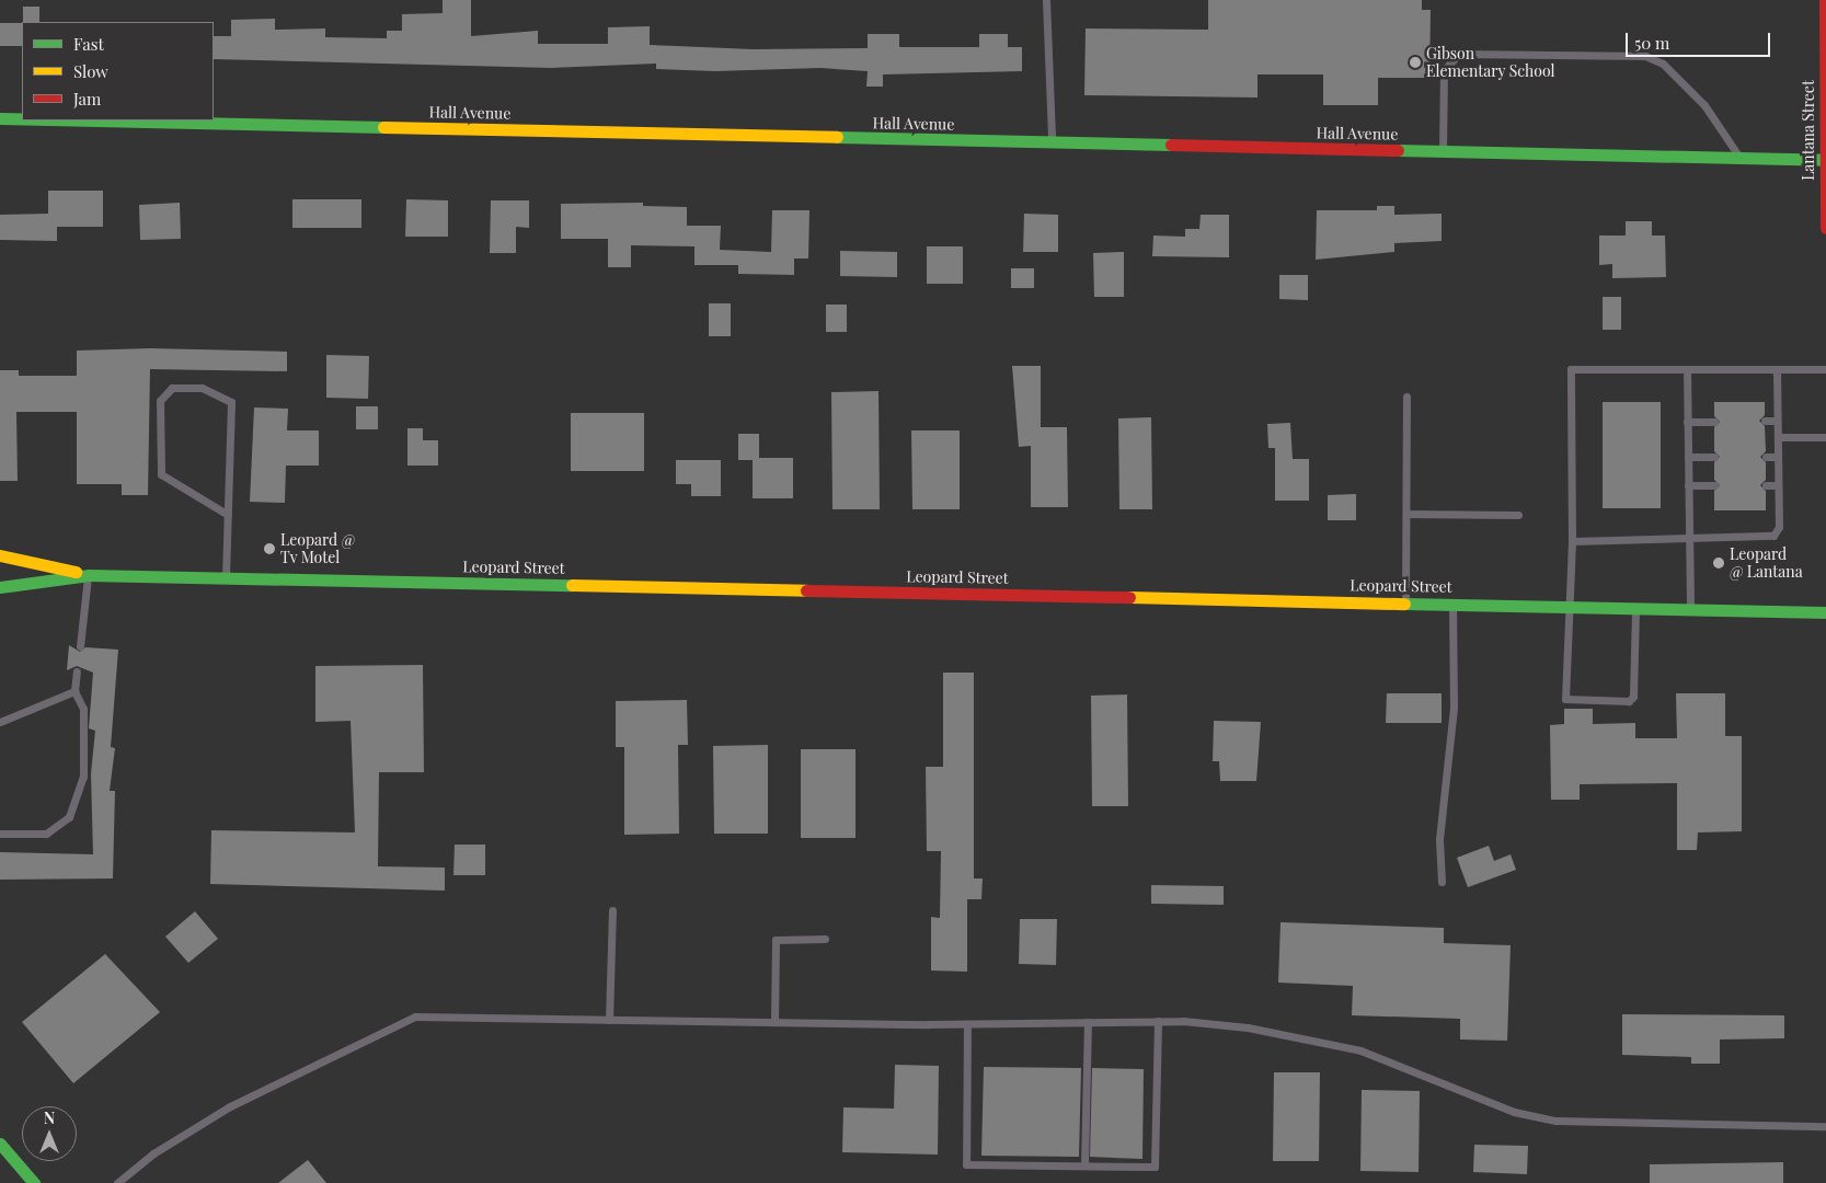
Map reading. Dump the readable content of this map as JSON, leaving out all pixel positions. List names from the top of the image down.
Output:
{
  "streets": {
    "street": ["Hall Avenue", "Lantana Street", "Leopard Street"]
  },
  "crossings": [
    ["Hall Avenue", "Lantana Street"]
  ],
  "places": ["Gibson Elementary School", "Leopard @ Tv Motel", "Leopard @ Lantana"],
  "legend": ["Fast", "Slow", "Jam"],
  "scale_bar": "50 m",
  "north": "top"
}
